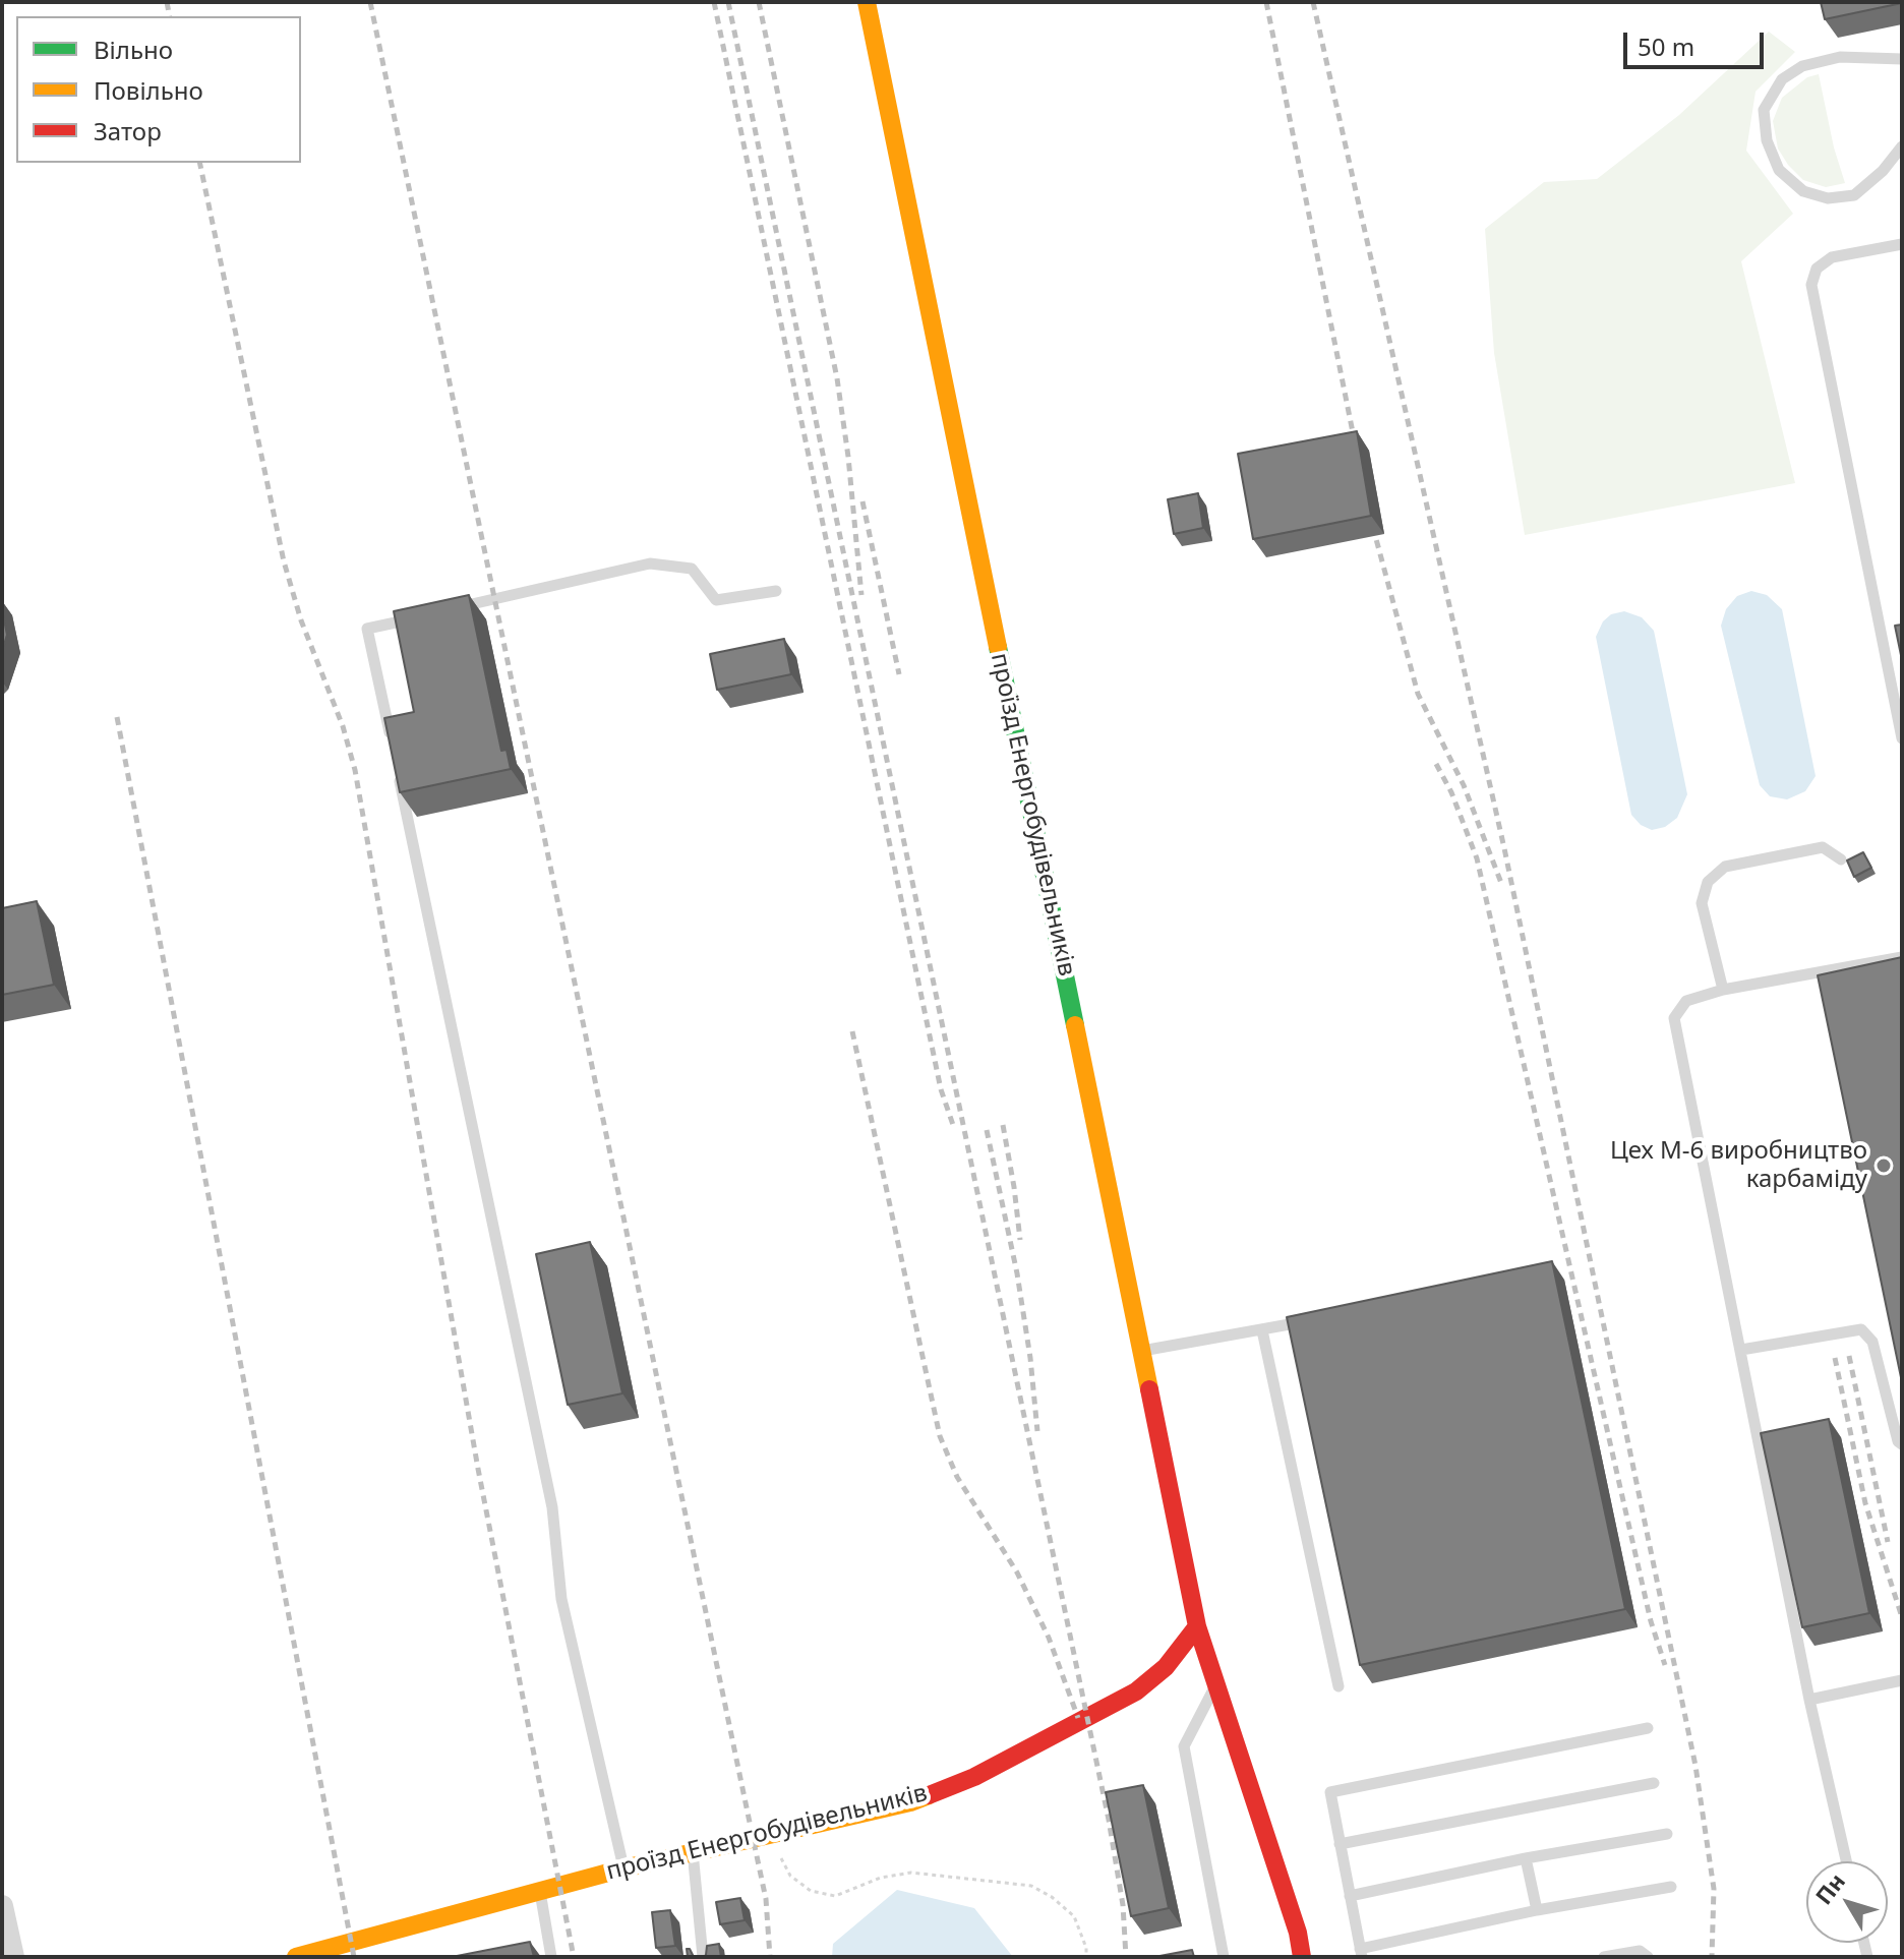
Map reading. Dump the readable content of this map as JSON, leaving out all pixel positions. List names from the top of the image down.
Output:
{
  "streets": {
    "street": ["проїзд Енергобудівельників"]
  },
  "places": ["Цех М-6 виробництво карбаміду"],
  "legend": ["Вільно", "Повільно", "Затор"],
  "scale_bar": "50 m",
  "north": "top left"
}
